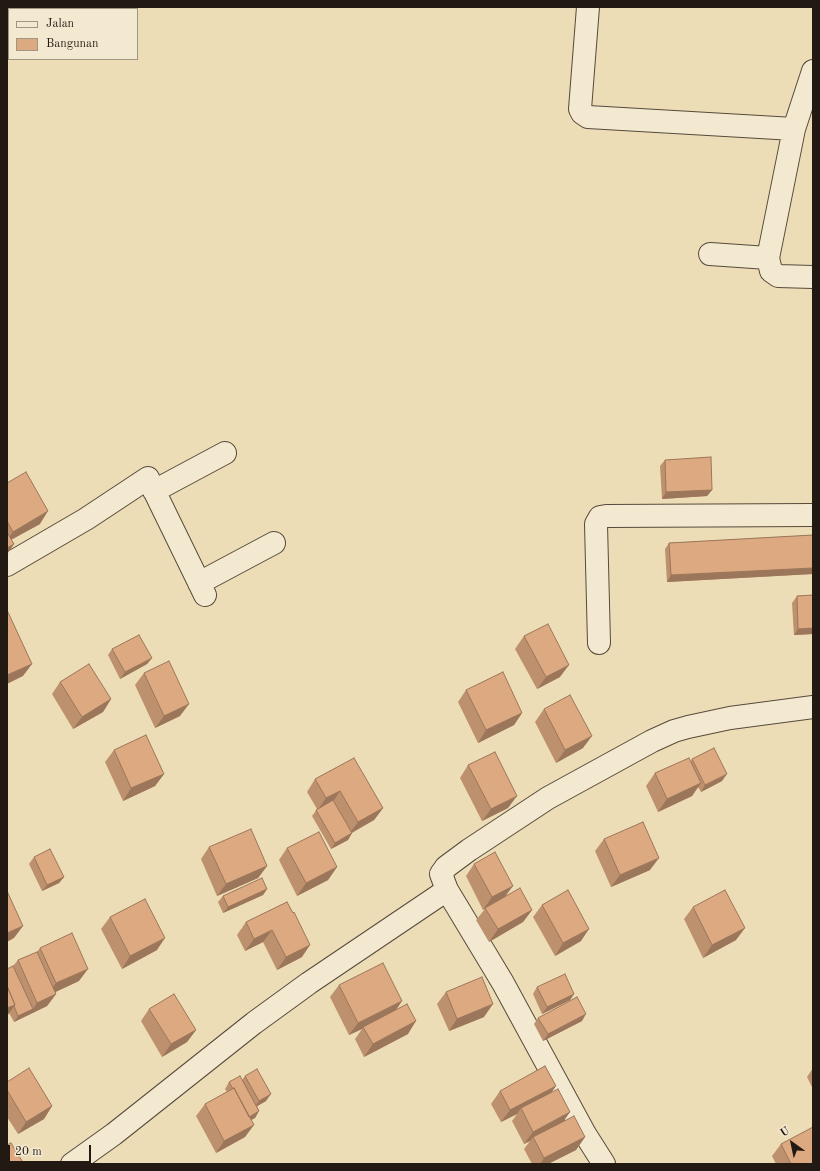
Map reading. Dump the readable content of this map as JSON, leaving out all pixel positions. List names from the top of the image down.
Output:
{
  "legend": ["Jalan", "Bangunan"],
  "scale_bar": "20 m",
  "north": "top left"
}
